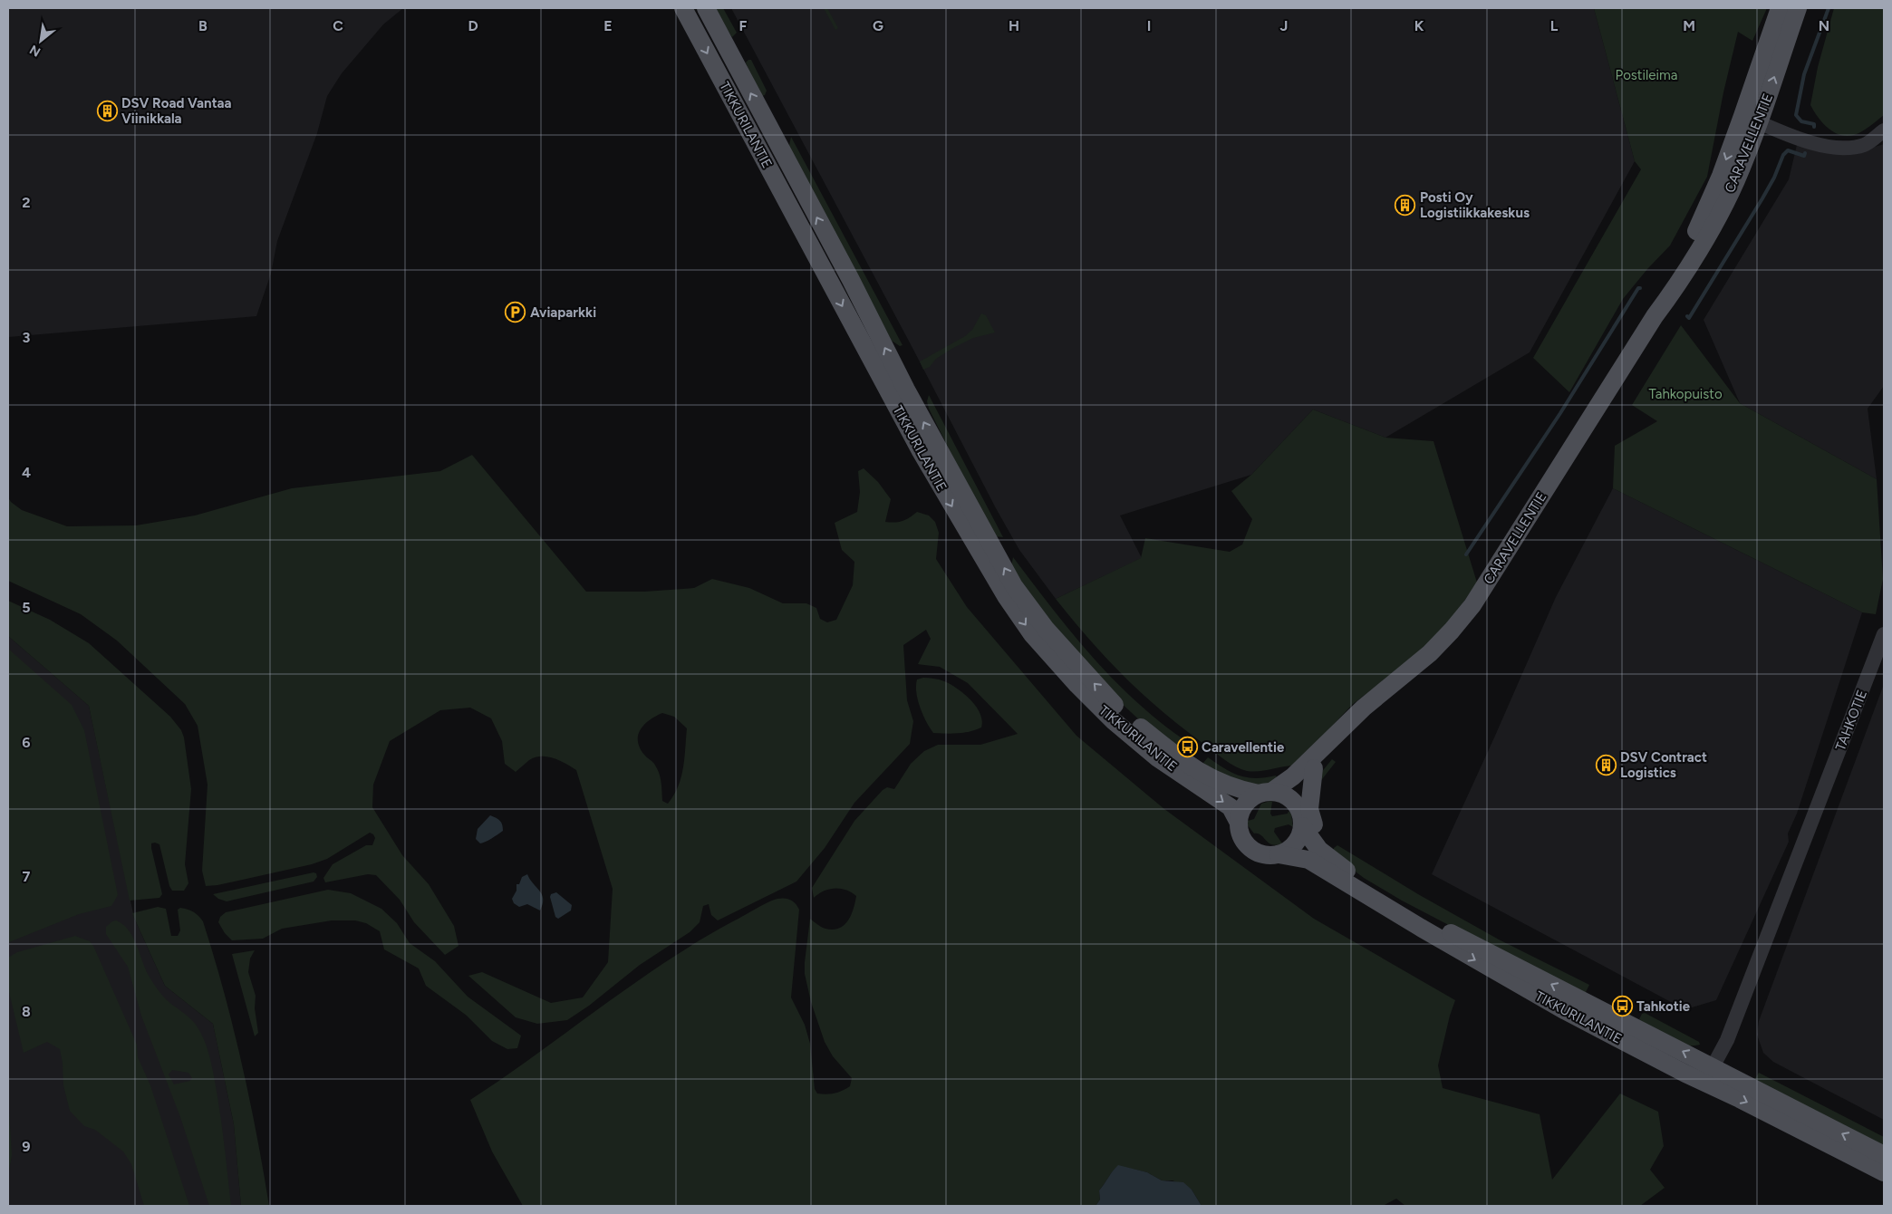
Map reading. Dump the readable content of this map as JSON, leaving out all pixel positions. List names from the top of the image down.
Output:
{
  "streets": {
    "main road": ["TIKKURILANTIE", "CARAVELLENTIE"],
    "street": ["TAHKOTIE"]
  },
  "crossings": [
    ["TIKKURILANTIE", "CARAVELLENTIE"],
    ["TIKKURILANTIE", "TAHKOTIE"]
  ],
  "parks": ["Postileima", "Tahkopuisto"],
  "places": {
    "building": ["DSV Road Vantaa Viinikkala", "Posti Oy Logistiikkakeskus", "DSV Contract Logistics"],
    "parking": ["Aviaparkki"],
    "bus stop": ["Caravellentie", "Tahkotie"]
  },
  "north": "bottom left",
  "grid": {
    "columns": [
      "B",
      "C",
      "D",
      "E",
      "F",
      "G",
      "H",
      "I",
      "J",
      "K",
      "L",
      "M",
      "N"
    ],
    "rows": [
      "2",
      "3",
      "4",
      "5",
      "6",
      "7",
      "8",
      "9"
    ]
  }
}
